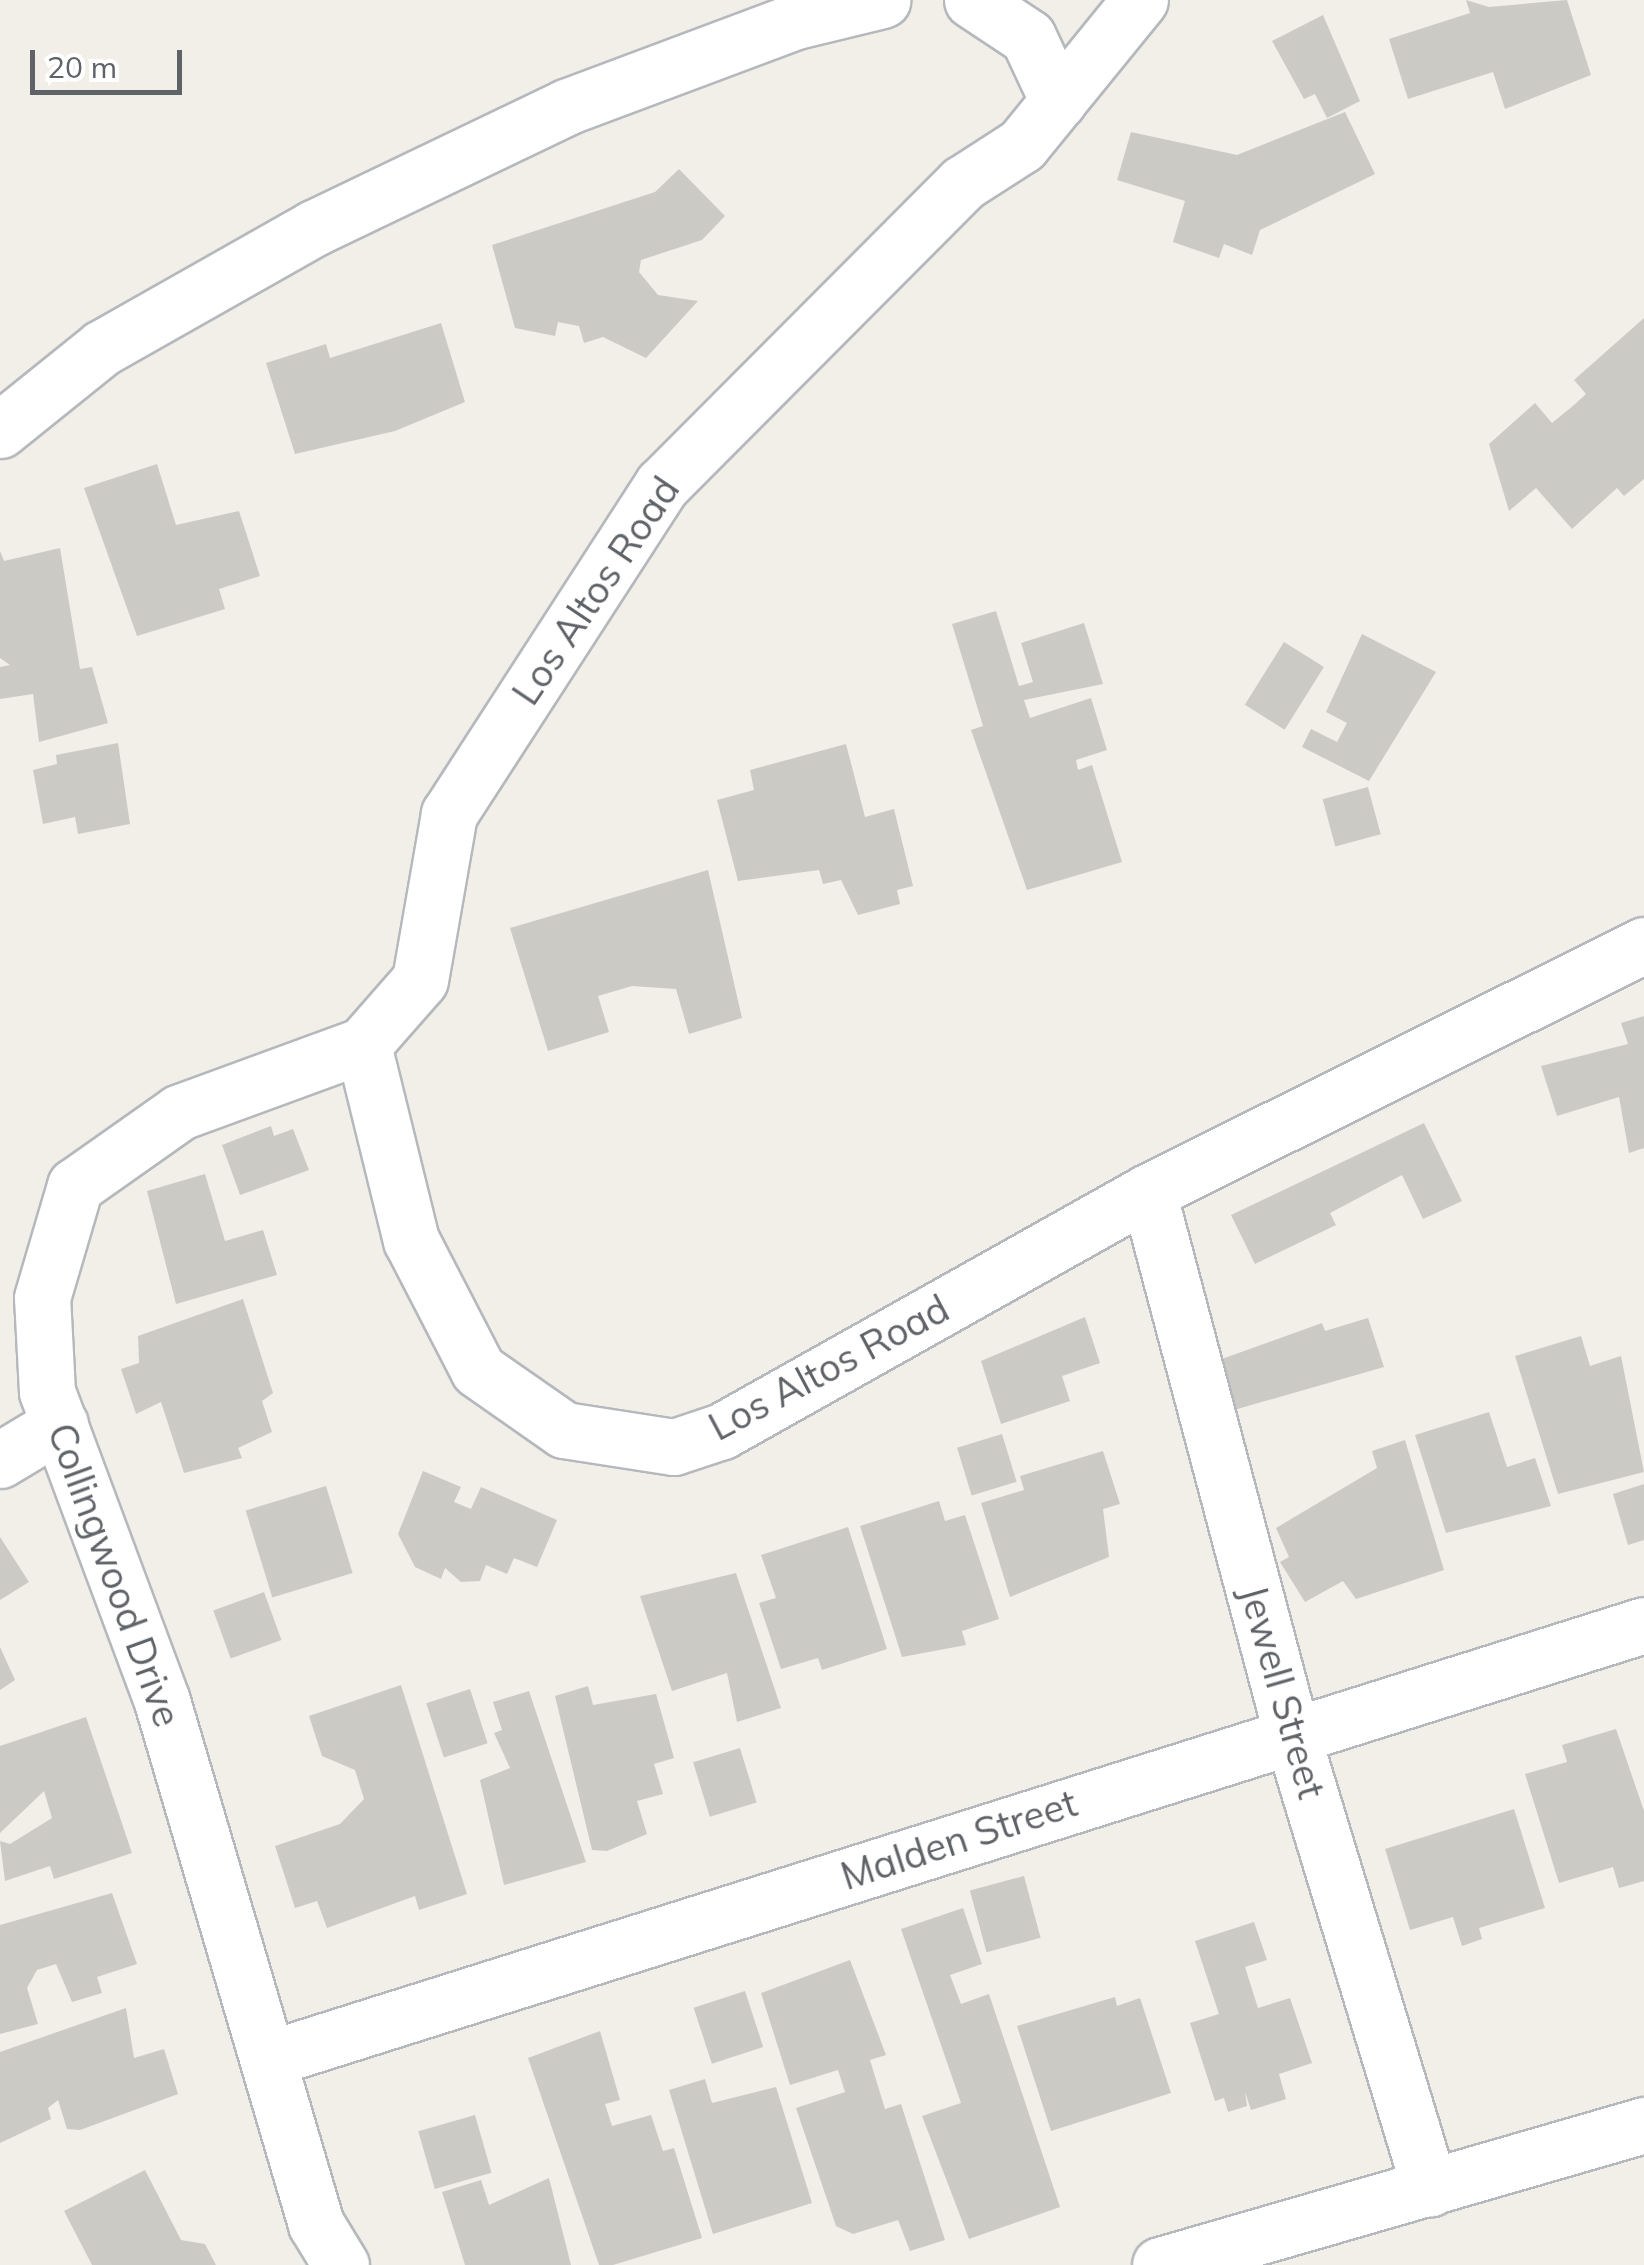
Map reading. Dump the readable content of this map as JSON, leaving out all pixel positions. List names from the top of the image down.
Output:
{
  "streets": {
    "street": [
      "Los Altos Road",
      "Collingwood Drive",
      "Jewell Street",
      "Malden Street"
    ]
  },
  "crossings": [
    ["Los Altos Road", "Collingwood Drive"],
    ["Los Altos Road", "Jewell Street"],
    ["Collingwood Drive", "Malden Street"],
    ["Jewell Street", "Malden Street"]
  ],
  "scale_bar": "20 m"
}
